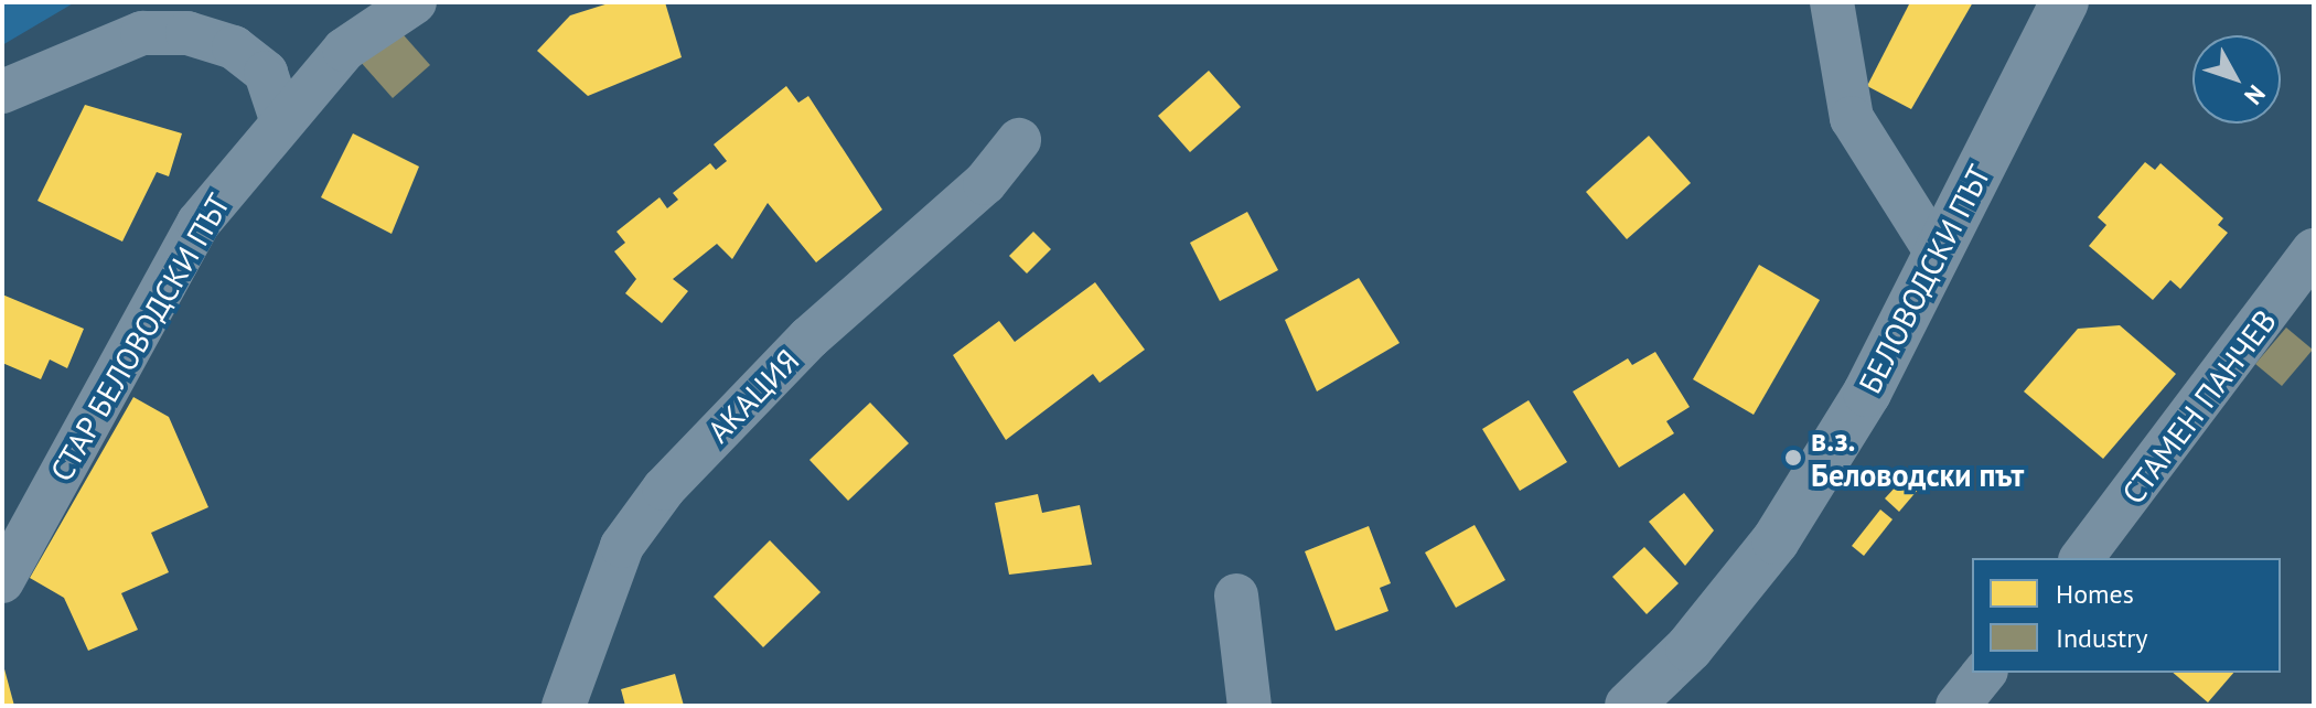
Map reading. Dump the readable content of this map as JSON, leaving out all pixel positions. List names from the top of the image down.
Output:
{
  "streets": {
    "street": [
      "БЕЛОВОДСКИ ПЪТ",
      "СТАР БЕЛОВОДСКИ ПЪТ",
      "АКАЦИЯ",
      "СТАМЕН ПАНЧЕВ"
    ]
  },
  "places": ["в.з. Беловодски път"],
  "legend": ["Homes", "Industry"],
  "north": "bottom right"
}
